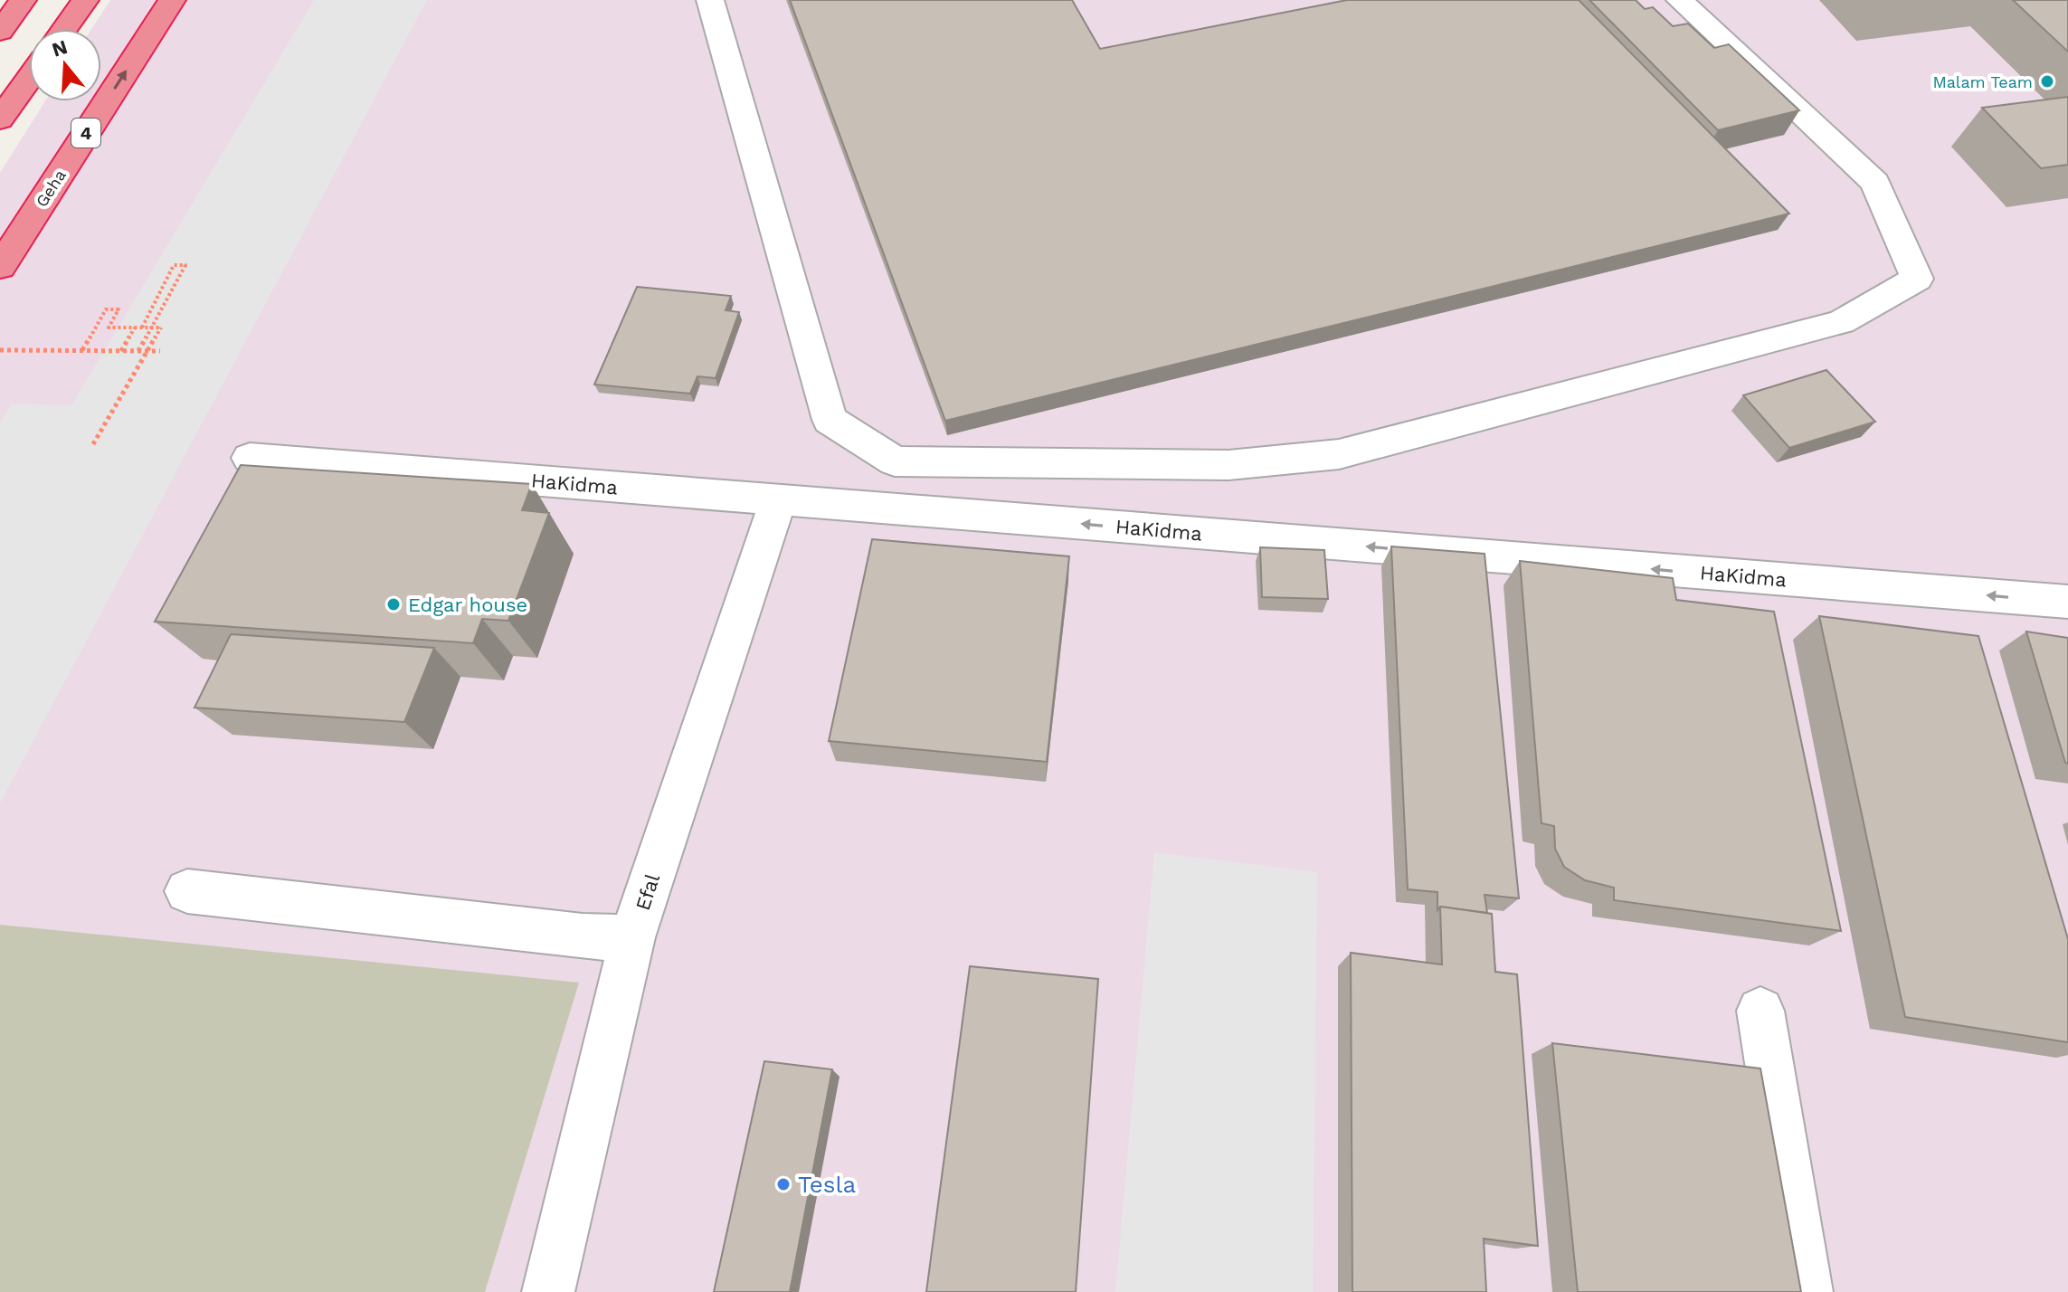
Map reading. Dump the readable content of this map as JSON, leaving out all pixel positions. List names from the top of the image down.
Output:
{
  "streets": {
    "highway": ["4", "Geha"],
    "street": ["HaKidma", "Efal"]
  },
  "crossings": [
    ["HaKidma", "Efal"]
  ],
  "one_way": ["HaKidma"],
  "places": ["Malam Team", "Edgar house", "Tesla"],
  "north": "top"
}
